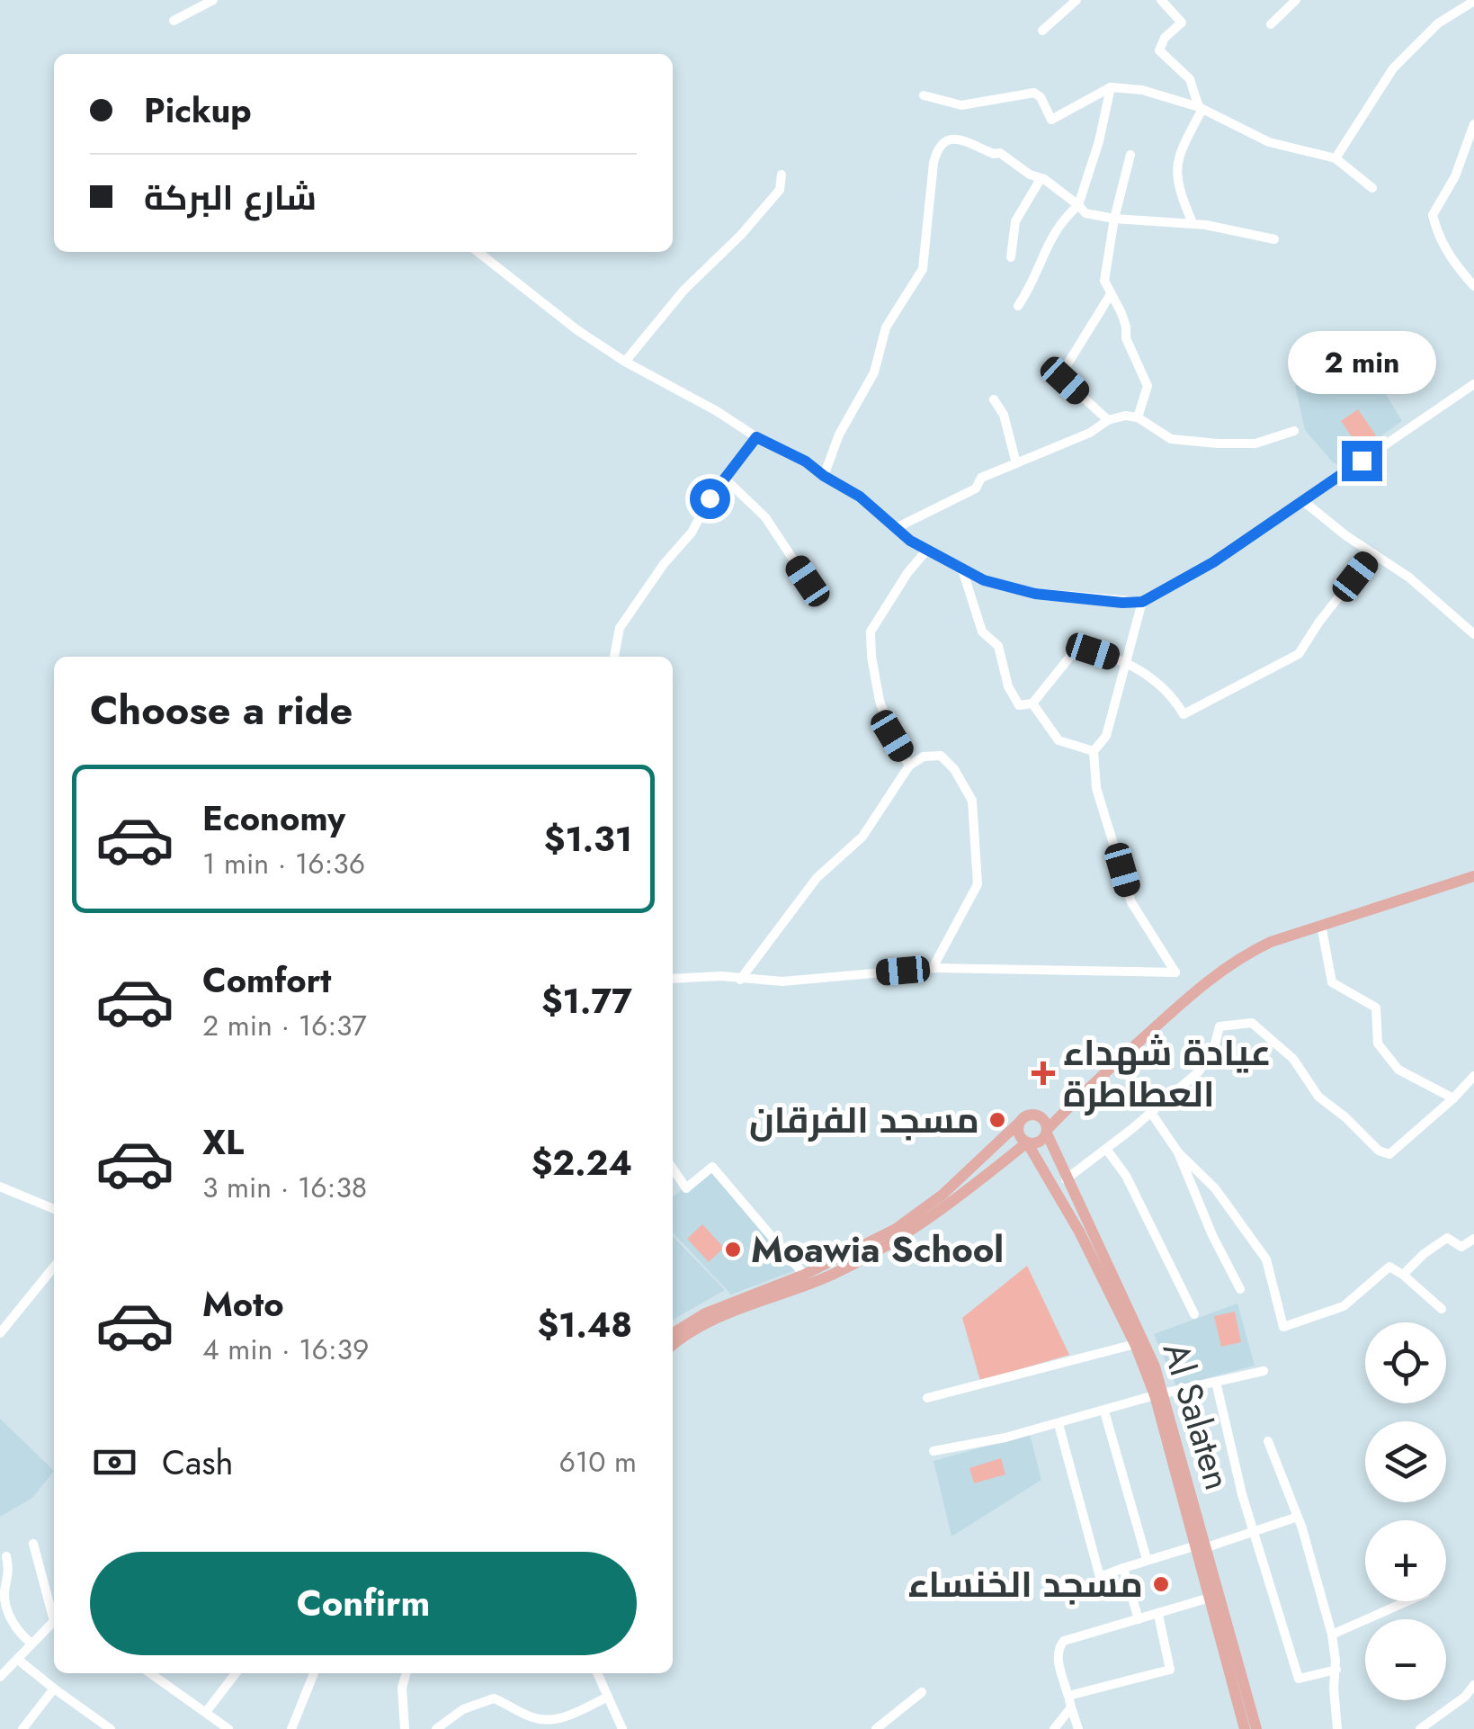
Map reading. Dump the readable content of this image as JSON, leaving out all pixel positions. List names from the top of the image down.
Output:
{
  "streets": {
    "main road": ["Al Salaten"]
  },
  "places": {
    "health": ["عيادة شهداء العطاطرة"],
    "other": ["مسجد الفرقان", "Moawia School", "مسجد الخنساء"]
  },
  "page": {
    "banner": ["Pickup", "شارع البركة"],
    "bubble": "2 min",
    "heading": "Choose a ride",
    "list": [
      {
        "name": "Economy",
        "note": "1 min · 16:36",
        "value": "$1.31"
      },
      {
        "name": "Comfort",
        "note": "2 min · 16:37",
        "value": "$1.77"
      },
      {
        "name": "XL",
        "note": "3 min · 16:38",
        "value": "$2.24"
      },
      {
        "name": "Moto",
        "note": "4 min · 16:39",
        "value": "$1.48"
      }
    ],
    "map_buttons": ["+", "−"],
    "pay": ["Cash", "610 m"],
    "buttons": "Confirm"
  }
}
